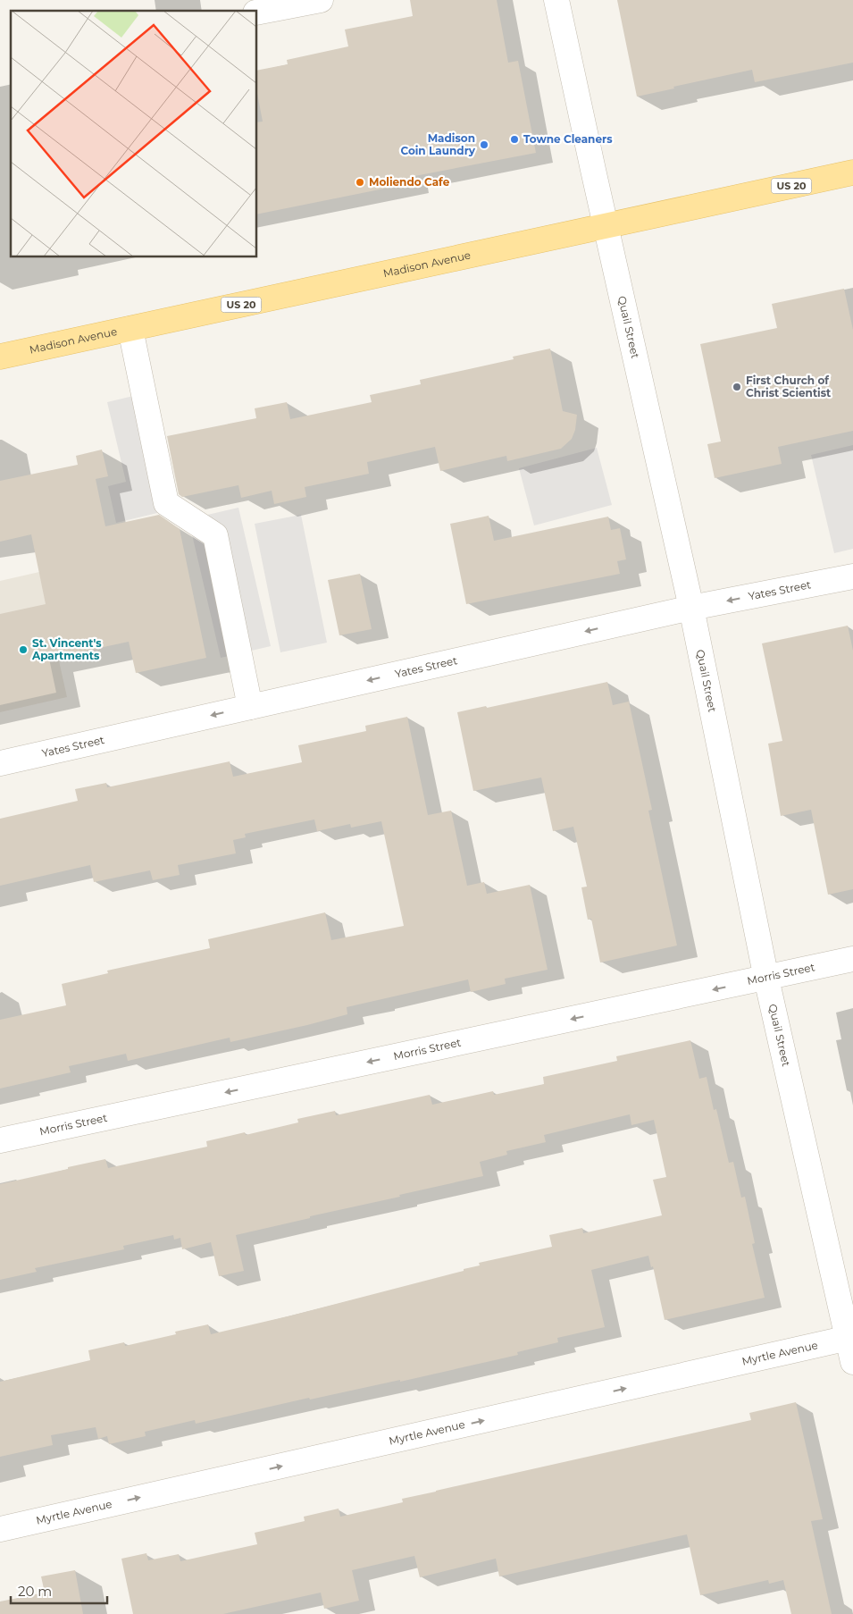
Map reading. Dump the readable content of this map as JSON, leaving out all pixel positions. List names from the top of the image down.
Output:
{
  "streets": {
    "main road": ["US 20", "Madison Avenue"],
    "street": [
      "Quail Street",
      "Yates Street",
      "Morris Street",
      "Myrtle Avenue"
    ]
  },
  "crossings": [
    ["Madison Avenue", "Quail Street"],
    ["Quail Street", "Yates Street"],
    ["Quail Street", "Morris Street"],
    ["Quail Street", "Myrtle Avenue"]
  ],
  "one_way": ["Yates Street", "Morris Street", "Myrtle Avenue"],
  "places": [
    "Towne Cleaners",
    "Madison Coin Laundry",
    "Moliendo Cafe",
    "First Church of Christ Scientist",
    "St. Vincent's Apartments"
  ],
  "scale_bar": "20 m"
}
